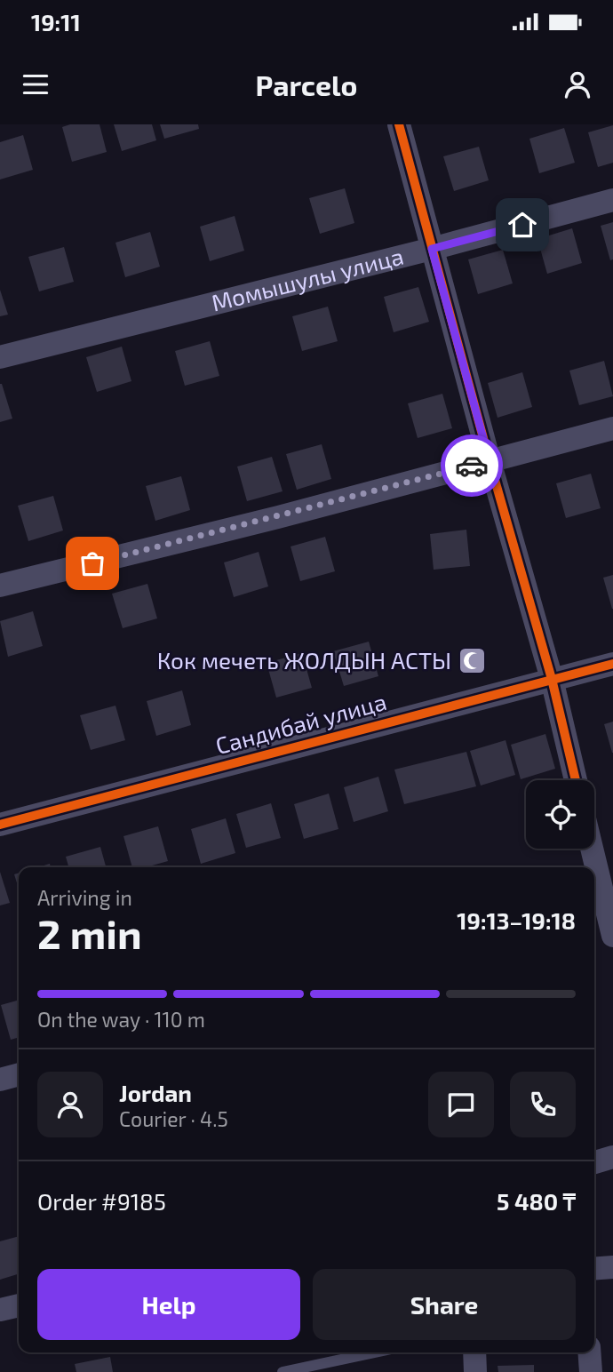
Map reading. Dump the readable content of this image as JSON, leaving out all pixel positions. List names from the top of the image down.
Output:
{
  "streets": {
    "street": ["Момышулы улица", "Сандибай улица"]
  },
  "places": {
    "mosque": ["Кок мечеть ЖОЛДЫН АСТЫ"]
  },
  "page": {
    "status": "19:11",
    "header": "Parcelo",
    "heading": ["2 min", "Arriving in", "19:13–19:18"],
    "panel": [
      "Jordan",
      "Courier · 4.5",
      "Order #9185",
      "5 480 ₸"
    ],
    "bar": "On the way · 110 m",
    "buttons": ["Help", "Share"]
  }
}
